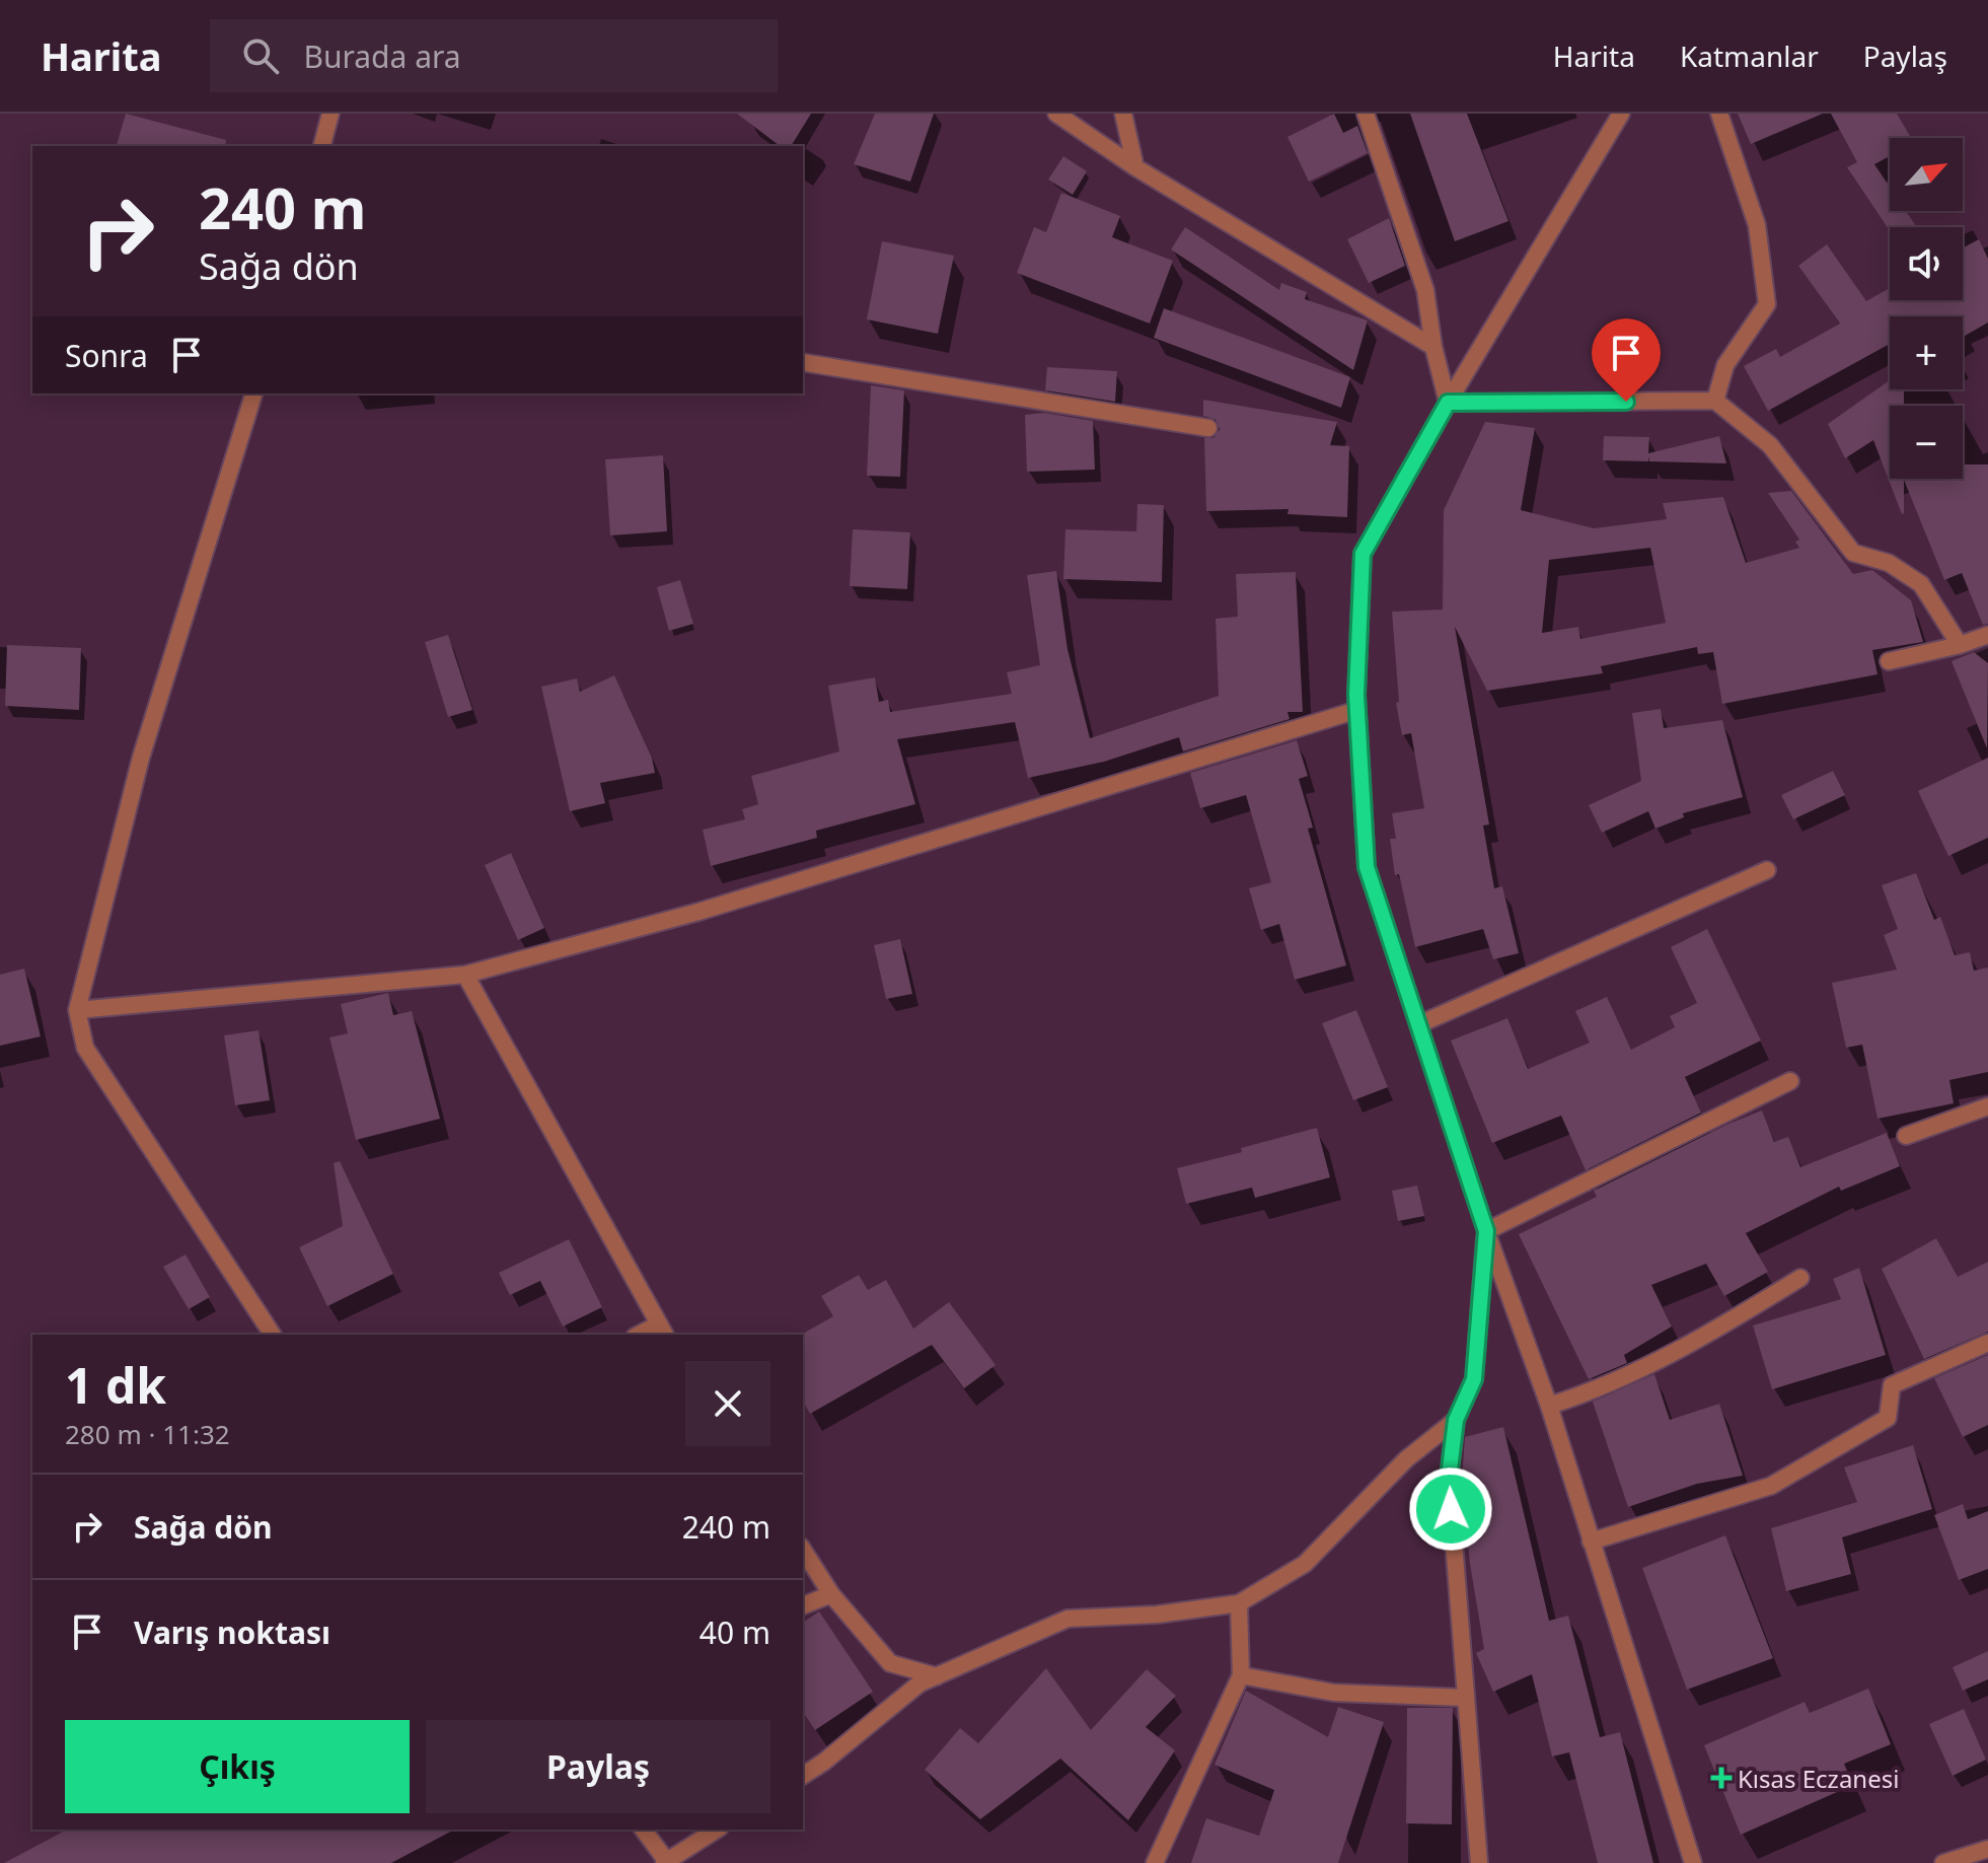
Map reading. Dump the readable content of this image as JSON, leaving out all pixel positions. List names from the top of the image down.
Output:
{
  "places": {
    "health": ["Kısas Eczanesi"]
  },
  "north": "top right",
  "page": {
    "header": "Harita",
    "search": "Burada ara",
    "nav": ["Harita", "Katmanlar", "Paylaş"],
    "map_buttons": ["+", "−"],
    "turn": ["240 m", "Sağa dön"],
    "then": "Sonra",
    "heading": ["1 dk", "280 m · 11:32"],
    "list": [
      {
        "name": "Sağa dön",
        "value": "240 m"
      },
      {
        "name": "Varış noktası",
        "value": "40 m"
      }
    ],
    "buttons": ["Çıkış", "Paylaş"]
  }
}
